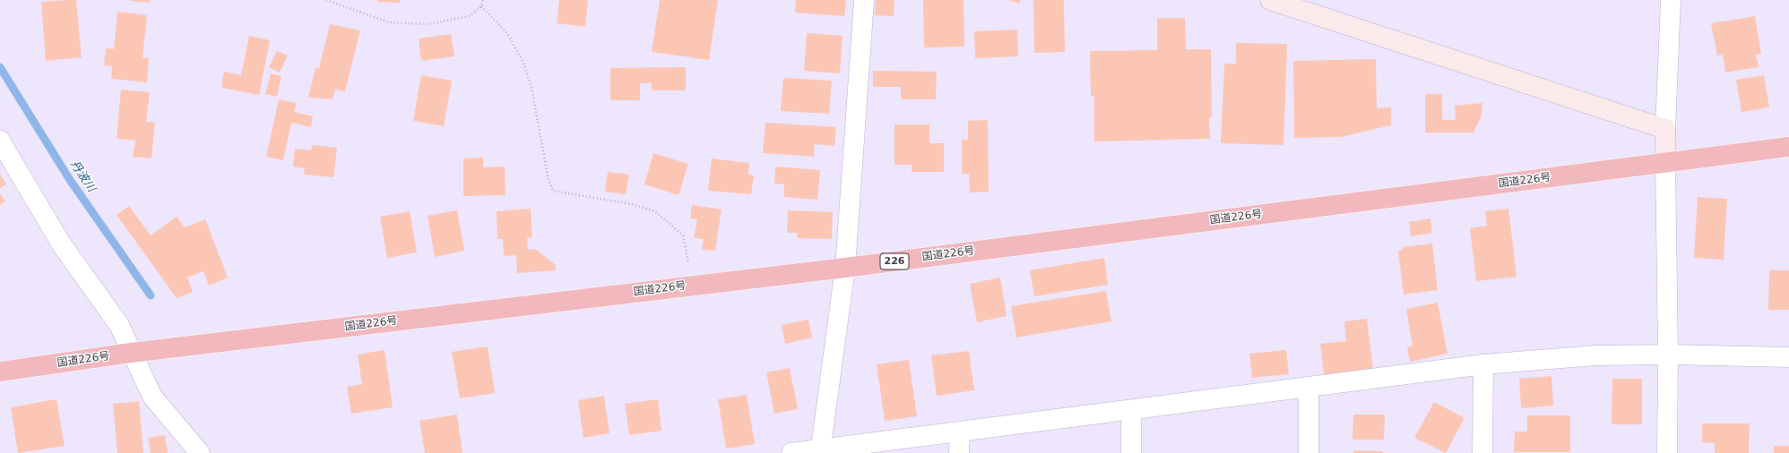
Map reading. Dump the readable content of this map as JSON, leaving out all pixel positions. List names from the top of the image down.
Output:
{
  "streets": {
    "highway": ["国道226号", "226"]
  },
  "water": ["丹波川"]
}
